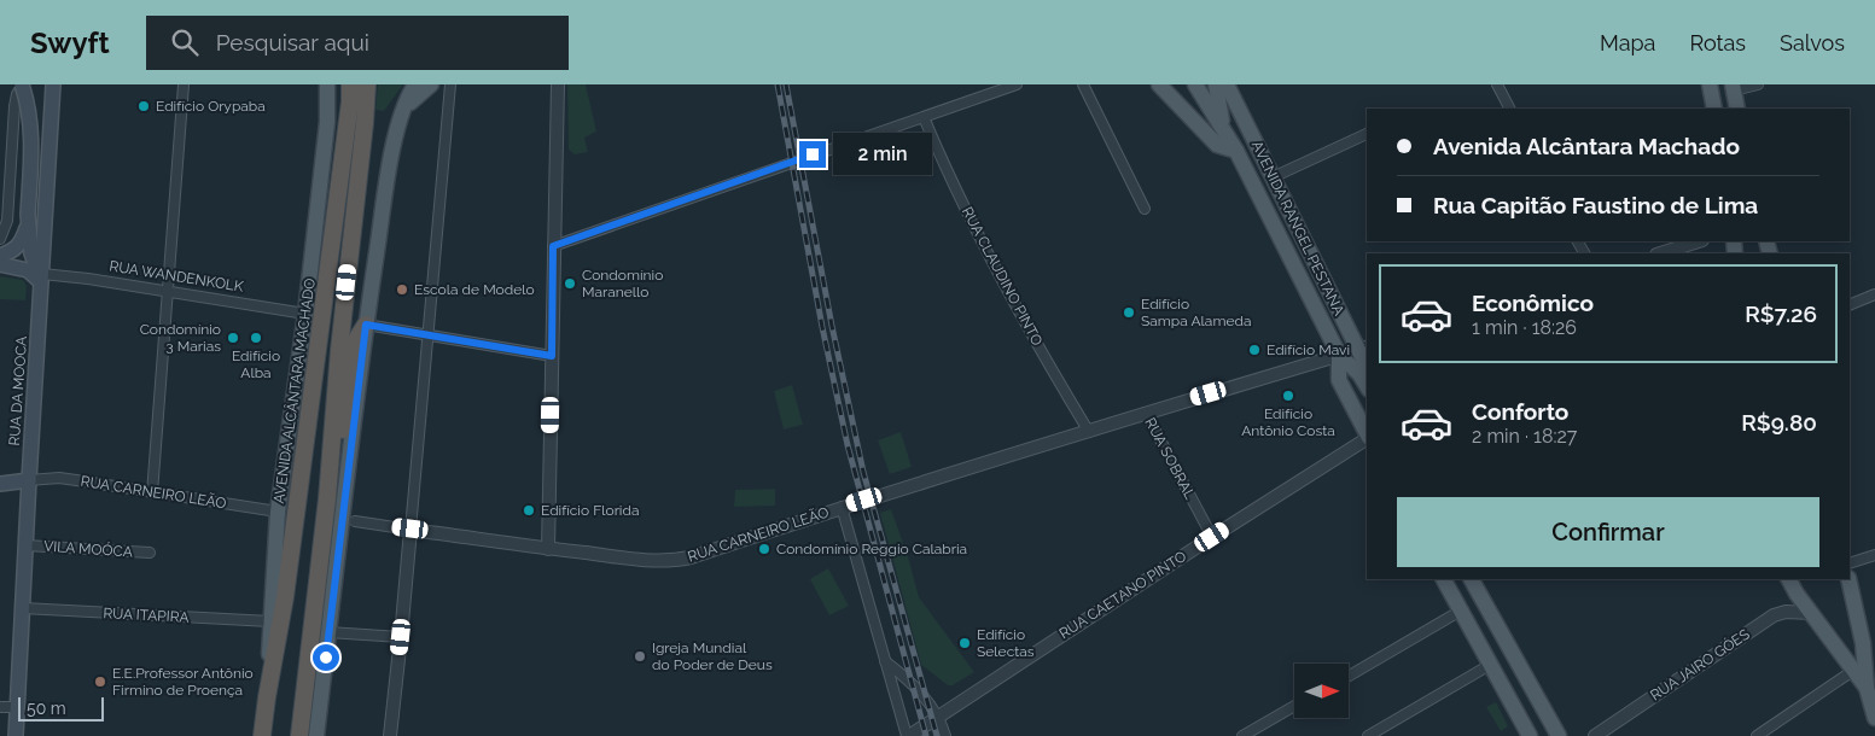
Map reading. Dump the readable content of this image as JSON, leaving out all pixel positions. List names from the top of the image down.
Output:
{
  "streets": {
    "highway": ["AVENIDA ALCÂNTARA MACHADO"],
    "main road": ["AVENIDA RANGEL PESTANA", "RUA WANDENKOLK", "RUA DA MOOCA"],
    "street": [
      "RUA CLAUDINO PINTO",
      "RUA SOBRAL",
      "RUA CARNEIRO LEÃO",
      "VILA MOÓCA",
      "RUA CAETANO PINTO",
      "RUA ITAPIRA",
      "RUA JAIRO GÓES"
    ]
  },
  "crossings": [
    ["AVENIDA RANGEL PESTANA", "RUA CARNEIRO LEÃO"],
    ["RUA WANDENKOLK", "RUA DA MOOCA"],
    ["RUA WANDENKOLK", "AVENIDA ALCÂNTARA MACHADO"],
    ["RUA CLAUDINO PINTO", "RUA CARNEIRO LEÃO"],
    ["RUA DA MOOCA", "RUA CARNEIRO LEÃO"],
    ["RUA DA MOOCA", "VILA MOÓCA"],
    ["RUA DA MOOCA", "RUA ITAPIRA"],
    ["AVENIDA ALCÂNTARA MACHADO", "RUA CARNEIRO LEÃO"],
    ["AVENIDA ALCÂNTARA MACHADO", "RUA ITAPIRA"],
    ["RUA SOBRAL", "RUA CARNEIRO LEÃO"],
    ["RUA SOBRAL", "RUA CAETANO PINTO"]
  ],
  "places": [
    "Edifício Orypaba",
    "Condomínio Maranello",
    "Escola de Modelo",
    "Edifício Sampa Alameda",
    "Condomínio 3 Marias",
    "Edifício Alba",
    "Edifício Mavi",
    "Edifício Antônio Costa",
    "Edifício Florida",
    "Condomínio Reggio Calabria",
    "Edifício Selectas",
    "Igreja Mundial do Poder de Deus",
    "E.E.Professor Antônio Firmino de Proença"
  ],
  "scale_bar": "50 m",
  "north": "right",
  "page": {
    "header": "Swyft",
    "search": "Pesquisar aqui",
    "nav": ["Mapa", "Rotas", "Salvos"],
    "banner": ["Avenida Alcântara Machado", "Rua Capitão Faustino de Lima"],
    "bubble": "2 min",
    "list": [
      {
        "name": "Econômico",
        "note": "1 min · 18:26",
        "value": "R$7.26"
      },
      {
        "name": "Conforto",
        "note": "2 min · 18:27",
        "value": "R$9.80"
      }
    ],
    "buttons": "Confirmar",
    "scale": "50 m"
  }
}
